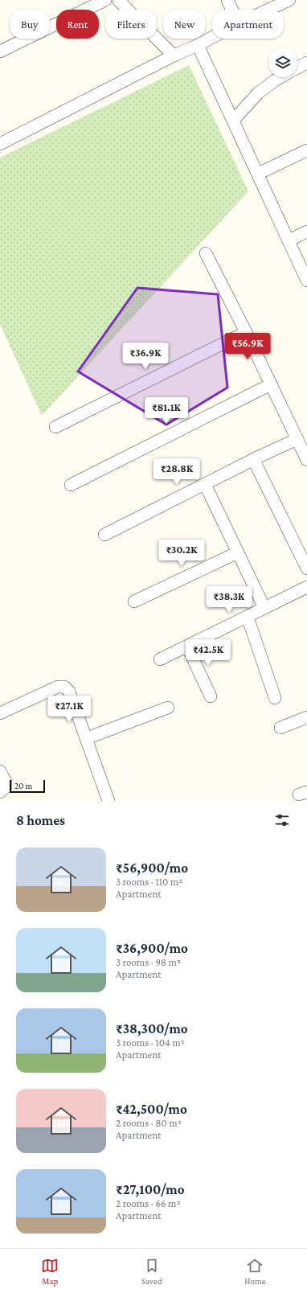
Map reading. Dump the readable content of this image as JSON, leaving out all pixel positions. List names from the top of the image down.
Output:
{
  "scale_bar": "20 m",
  "page": {
    "chip": [
      "Buy",
      "Rent",
      "Filters",
      "New",
      "Apartment"
    ],
    "price": [
      "₹56.9K",
      "₹36.9K",
      "₹81.1K",
      "₹28.8K",
      "₹30.2K",
      "₹38.3K",
      "₹42.5K",
      "₹27.1K"
    ],
    "scale": "20 m",
    "heading": "8 homes",
    "list": [
      {
        "name": "₹56,900/mo",
        "note": "3 rooms · 110 m² · Apartment"
      },
      {
        "name": "₹36,900/mo",
        "note": "3 rooms · 98 m² · Apartment"
      },
      {
        "name": "₹38,300/mo",
        "note": "3 rooms · 104 m² · Apartment"
      },
      {
        "name": "₹42,500/mo",
        "note": "2 rooms · 80 m² · Apartment"
      },
      {
        "name": "₹27,100/mo",
        "note": "2 rooms · 66 m² · Apartment"
      }
    ],
    "tabs": ["Map", "Saved", "Home"]
  }
}
